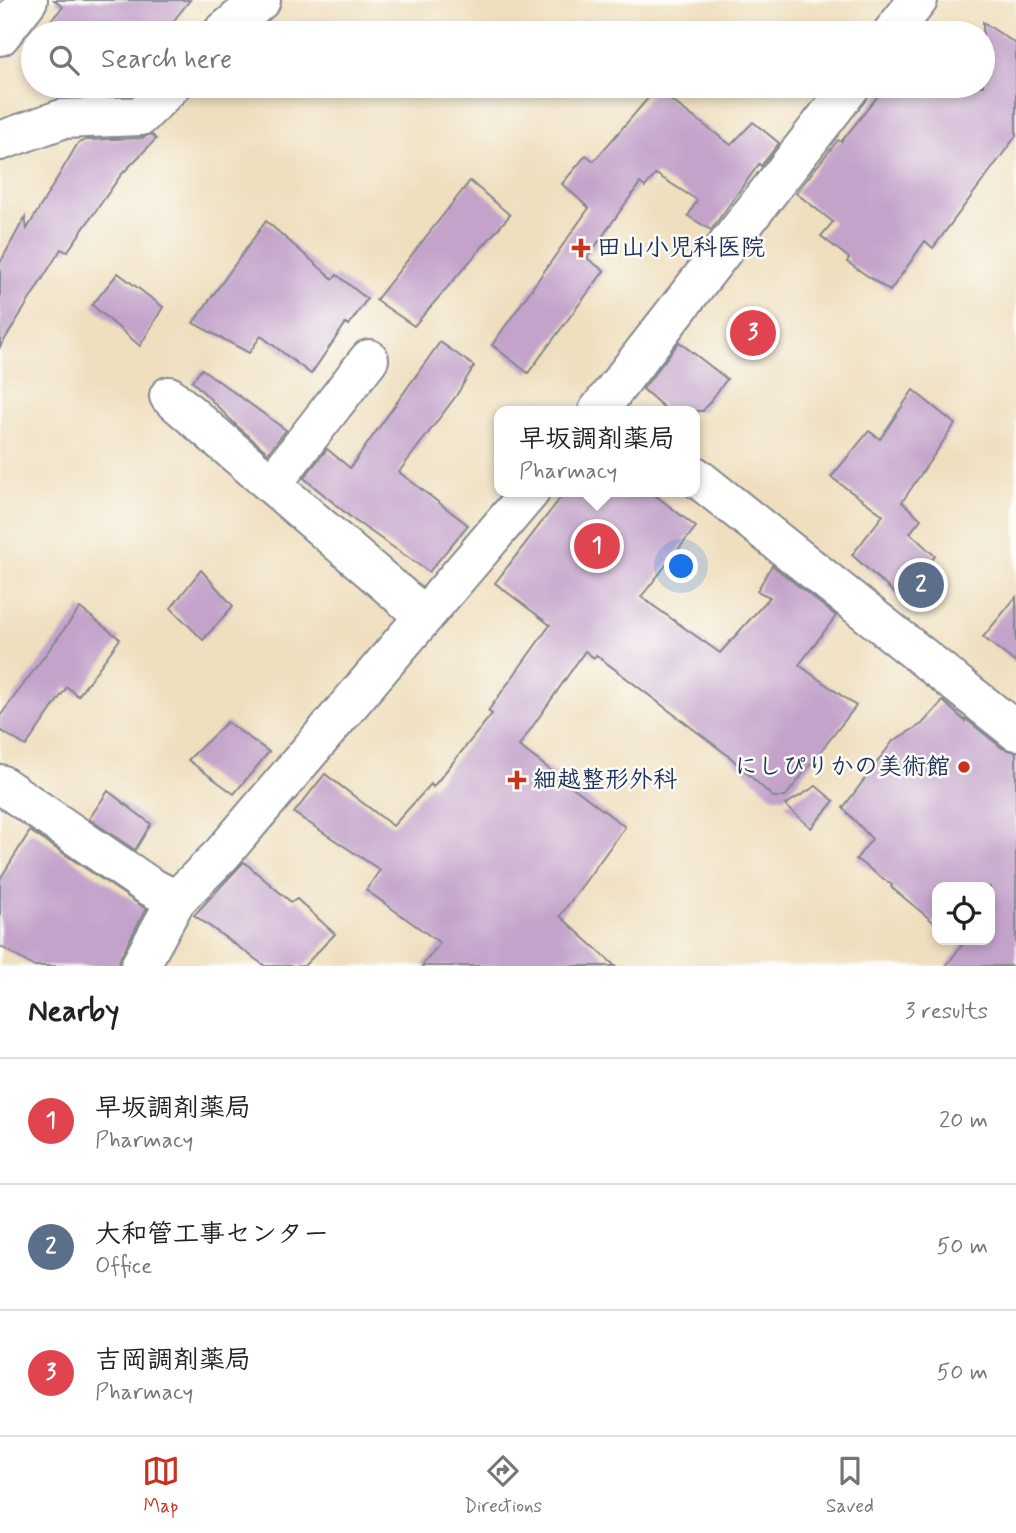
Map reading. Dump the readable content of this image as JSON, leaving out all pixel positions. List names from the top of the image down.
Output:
{
  "places": {
    "health": ["田山小児科医院", "細越整形外科"],
    "other": ["にしぴりかの美術館"]
  },
  "page": {
    "search": "Search here",
    "pins": ["3", "1", "2"],
    "popup": ["早坂調剤薬局", "Pharmacy"],
    "heading": ["Nearby", "3 results"],
    "list": [
      {
        "mark": "1",
        "name": "早坂調剤薬局",
        "note": "Pharmacy",
        "value": "20 m"
      },
      {
        "mark": "2",
        "name": "大和管工事センター",
        "note": "Office",
        "value": "50 m"
      },
      {
        "mark": "3",
        "name": "吉岡調剤薬局",
        "note": "Pharmacy",
        "value": "50 m"
      }
    ],
    "nav": ["Map", "Directions", "Saved"]
  }
}
